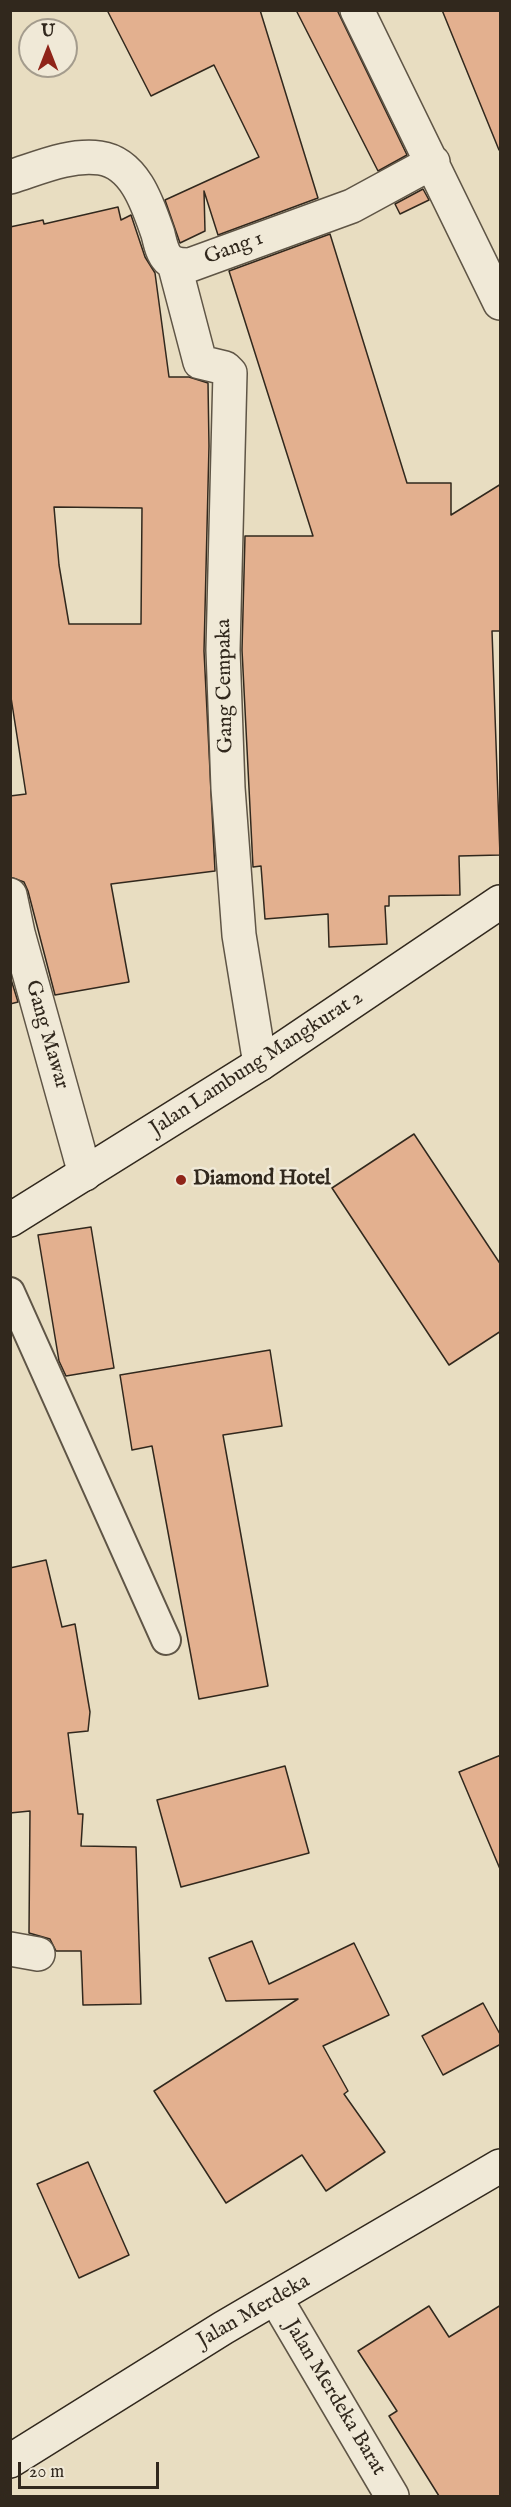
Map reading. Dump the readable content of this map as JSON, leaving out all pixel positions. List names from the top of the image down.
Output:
{
  "streets": {
    "street": [
      "Gang 1",
      "Gang Cempaka",
      "Gang Mawar",
      "Jalan Lambung Mangkurat 2",
      "Jalan Merdeka",
      "Jalan Merdeka Barat"
    ]
  },
  "crossings": [
    ["Gang 1", "Gang Cempaka"],
    ["Gang Cempaka", "Jalan Lambung Mangkurat 2"],
    ["Gang Mawar", "Jalan Lambung Mangkurat 2"],
    ["Jalan Merdeka", "Jalan Merdeka Barat"]
  ],
  "places": ["Diamond Hotel"],
  "scale_bar": "20 m",
  "north": "top"
}
